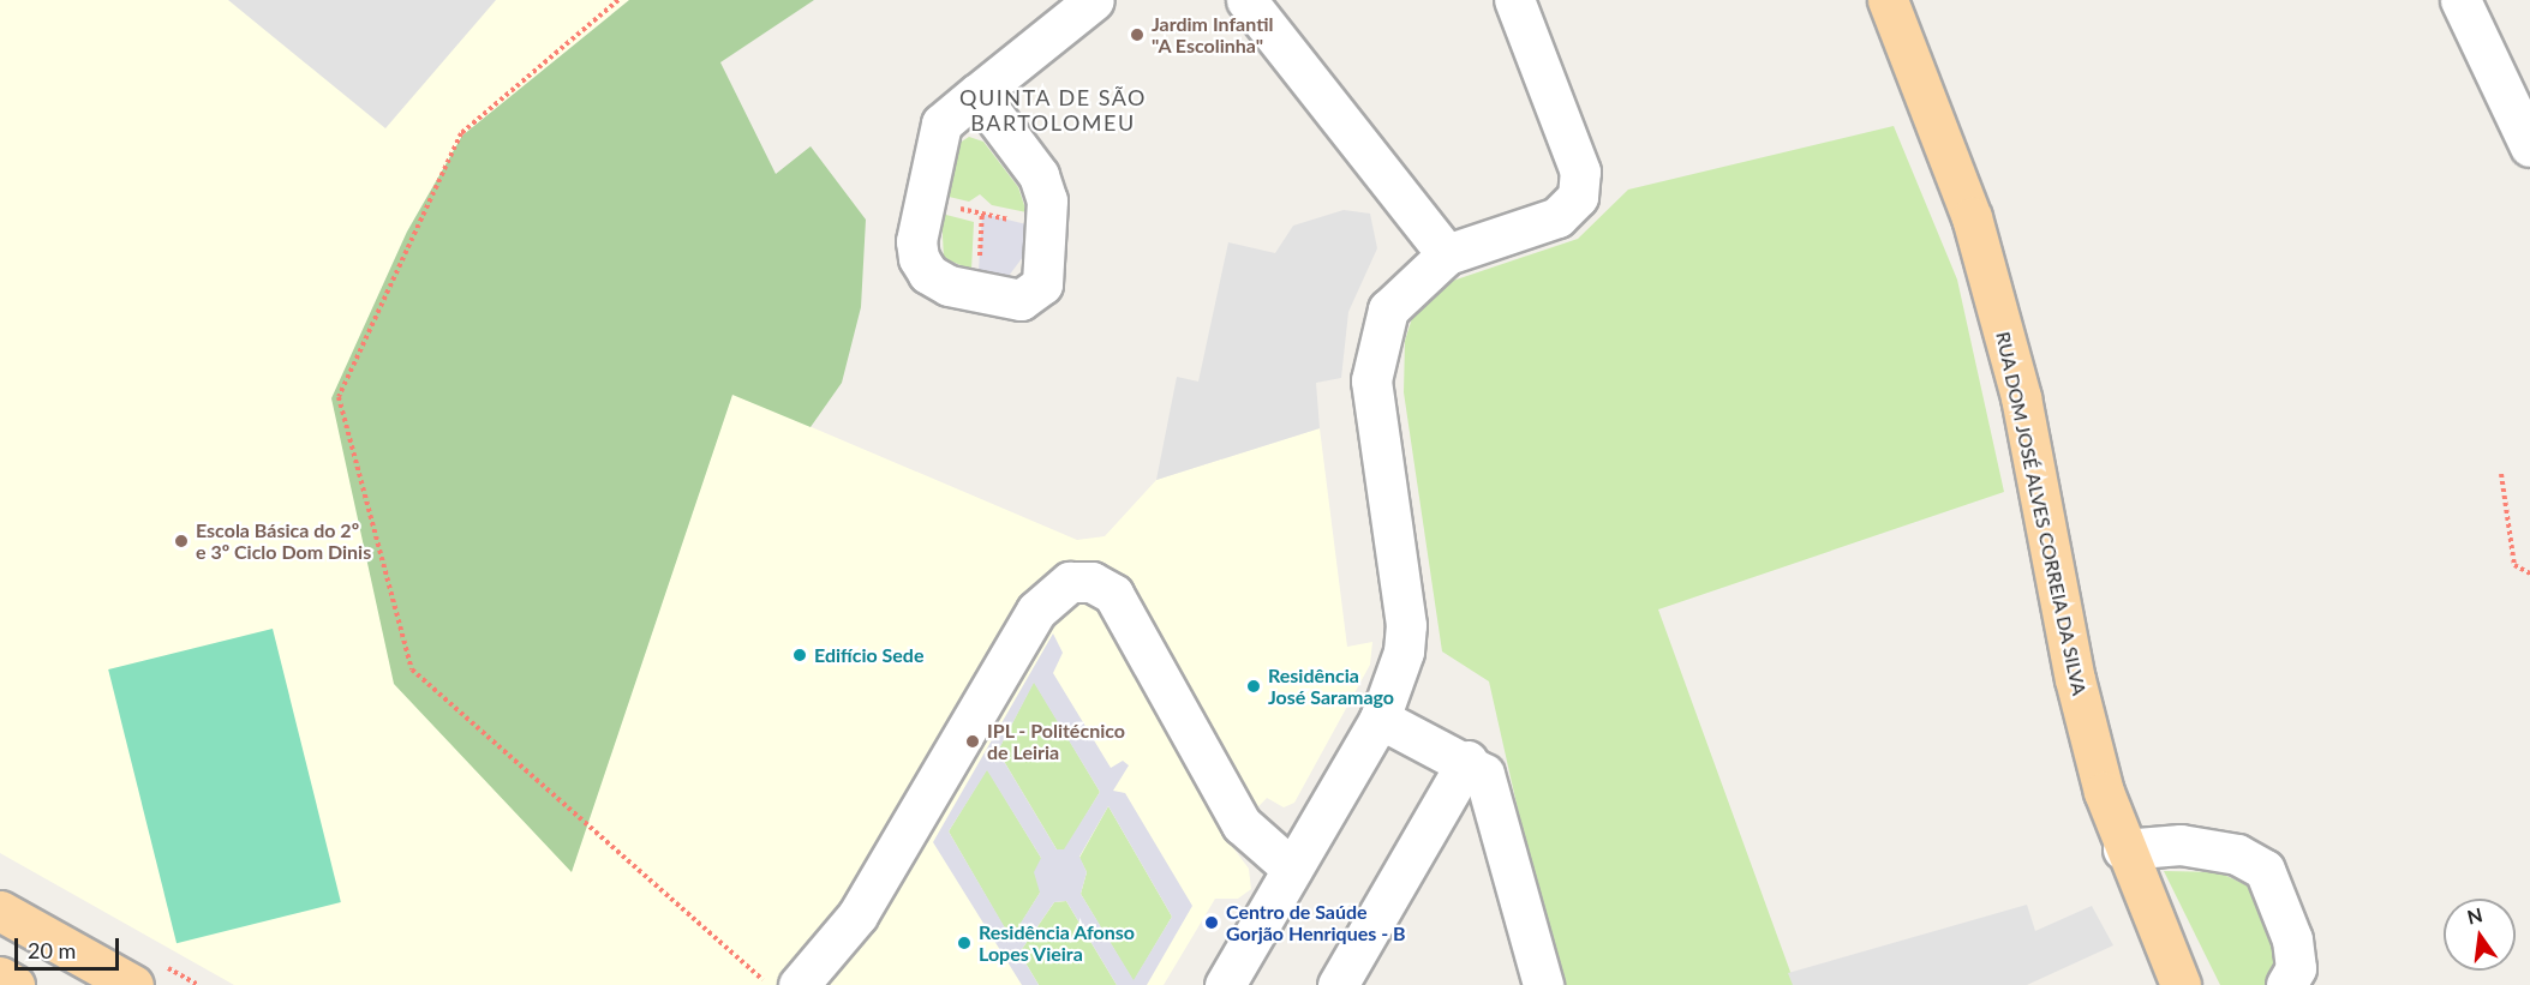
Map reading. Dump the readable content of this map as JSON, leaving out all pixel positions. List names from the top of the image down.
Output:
{
  "streets": {
    "main road": ["RUA DOM JOSÉ ALVES CORREIA DA SILVA"]
  },
  "districts": ["QUINTA DE SÃO BARTOLOMEU"],
  "places": [
    "Jardim Infantil \"A Escolinha\"",
    "Escola Básica do 2º e 3º Ciclo Dom Dinis",
    "Edifício Sede",
    "Residência José Saramago",
    "IPL - Politécnico de Leiria",
    "Centro de Saúde Gorjão Henriques - B",
    "Residência Afonso Lopes Vieira"
  ],
  "scale_bar": "20 m",
  "north": "top"
}
